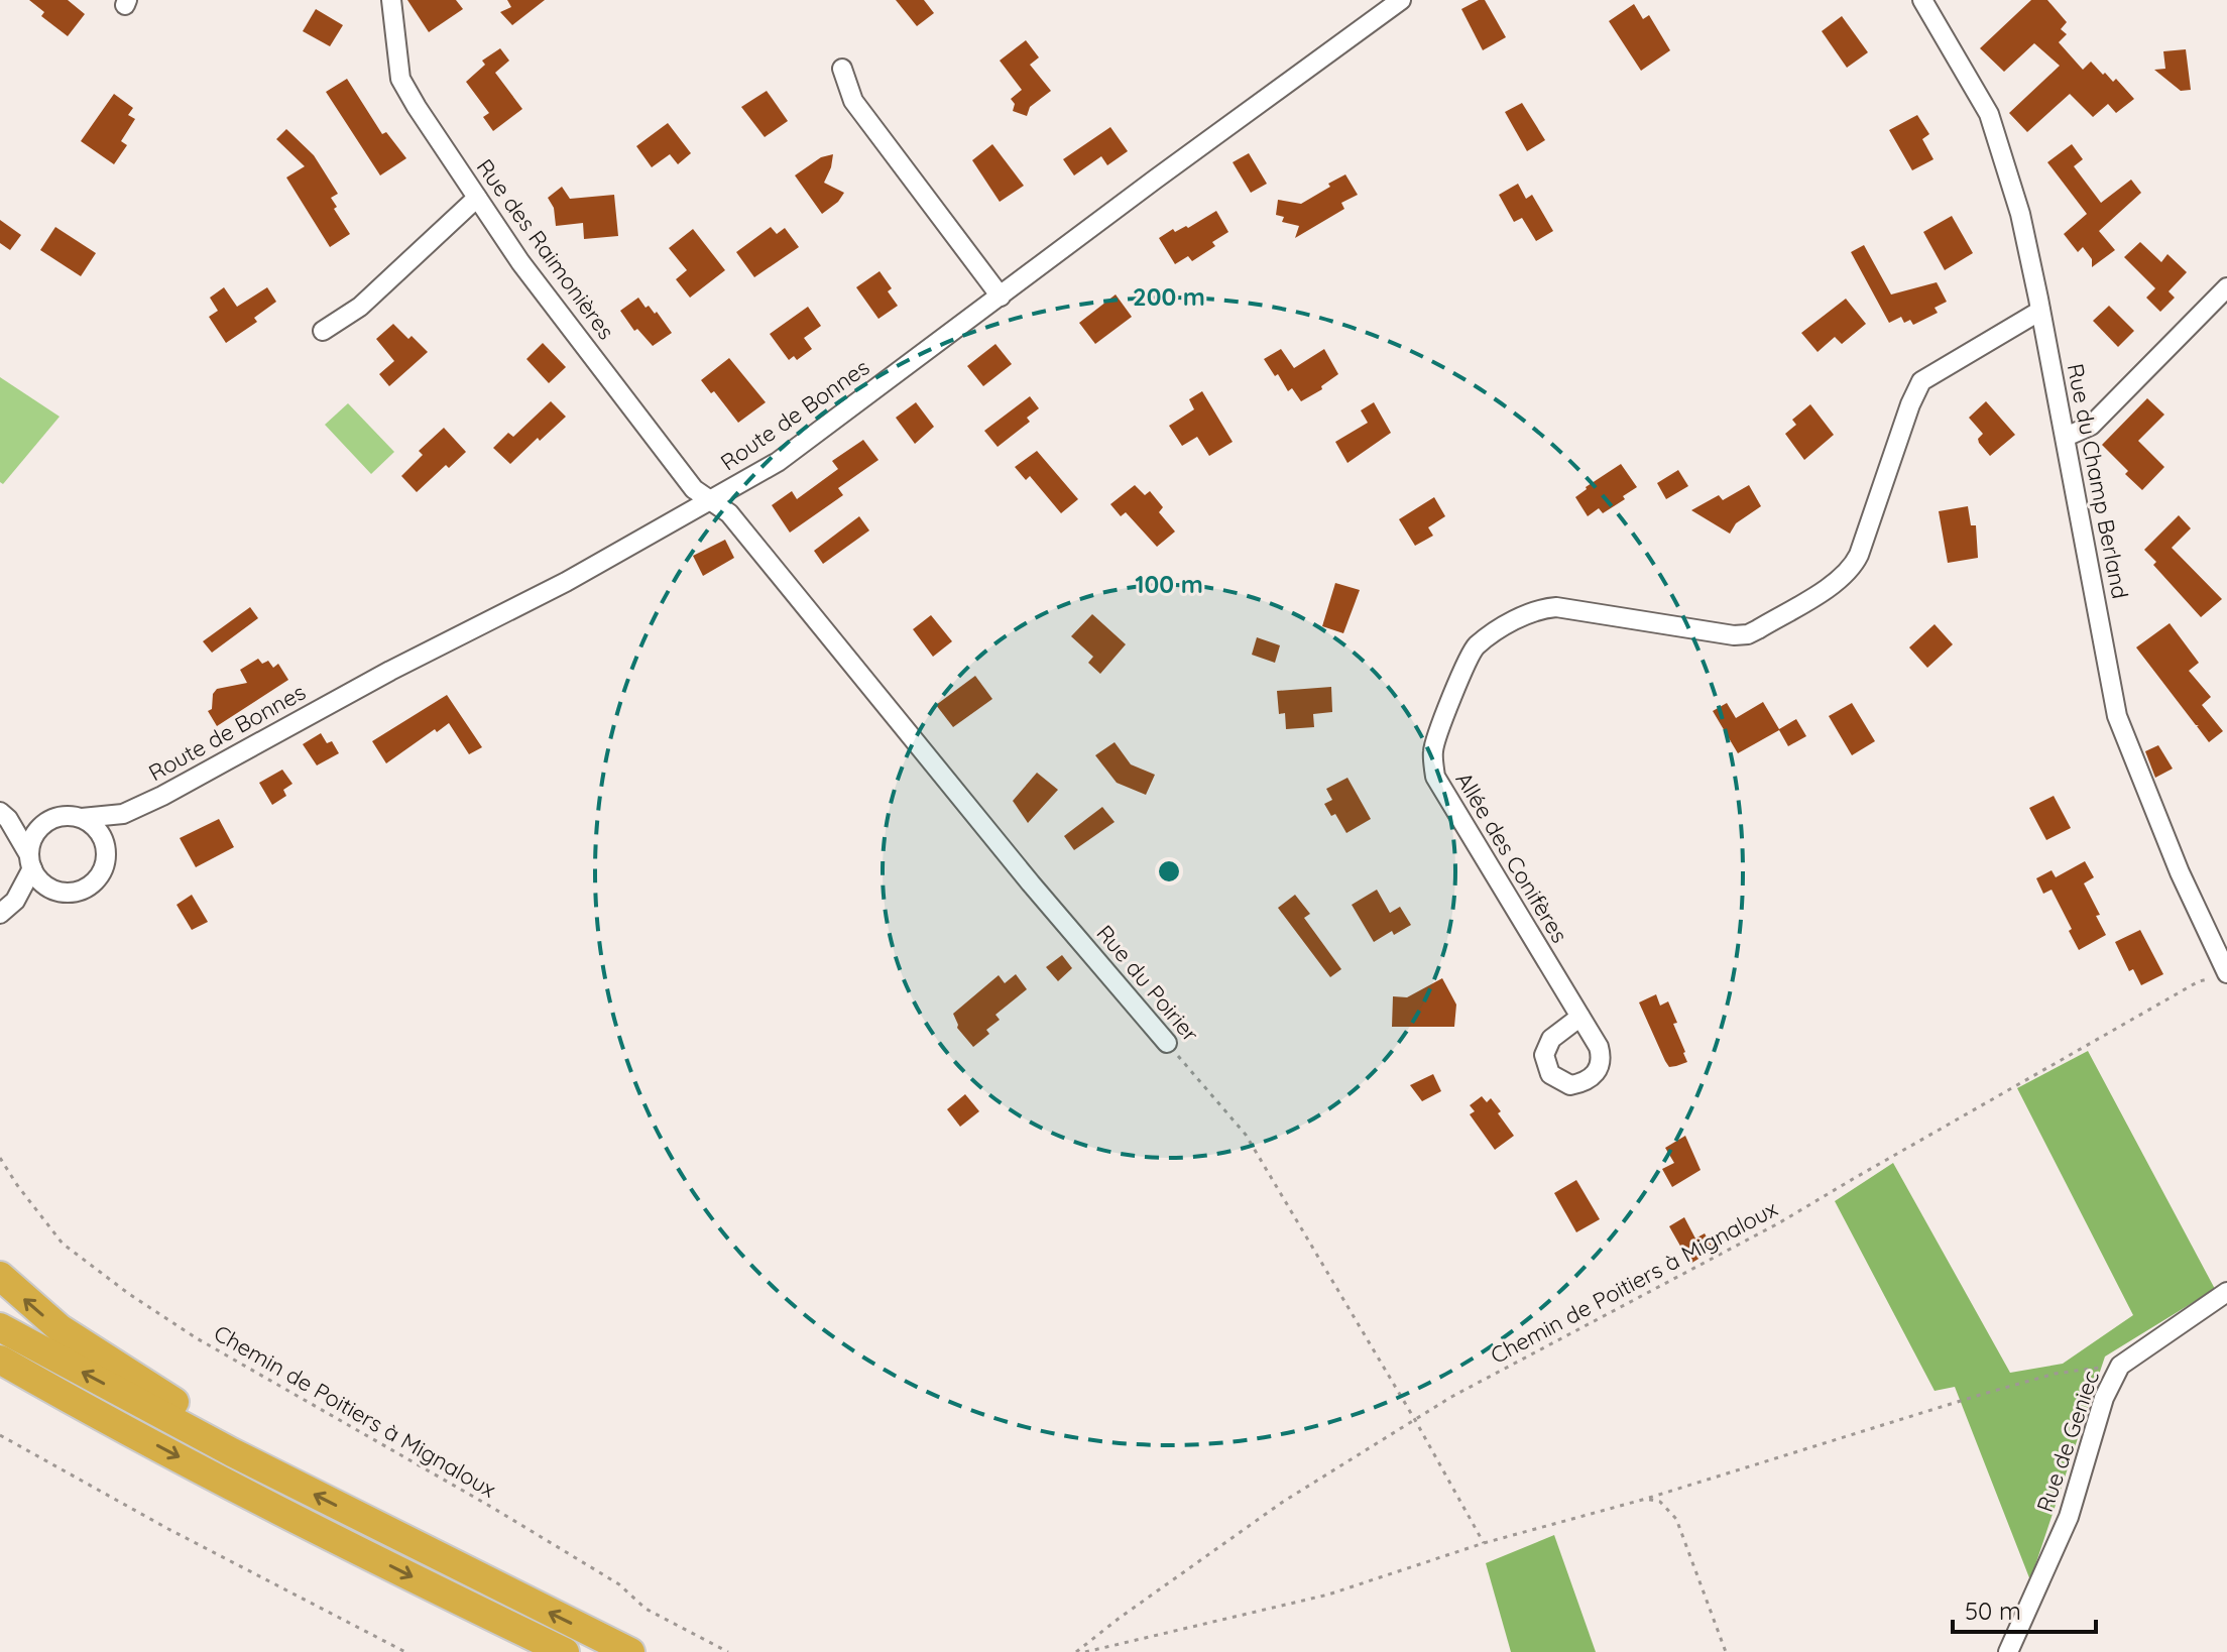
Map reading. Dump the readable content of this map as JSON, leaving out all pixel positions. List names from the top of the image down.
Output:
{
  "streets": {
    "street": [
      "Rue des Raimonières",
      "Route de Bonnes",
      "Rue du Champ Berland",
      "Allée des Conifères",
      "Rue du Poirier",
      "Rue de Geniec"
    ],
    "path": ["Chemin de Poitiers à Mignaloux"]
  },
  "crossings": [
    ["Rue des Raimonières", "Route de Bonnes"],
    ["Rue des Raimonières", "Rue du Poirier"],
    ["Route de Bonnes", "Rue du Poirier"],
    ["Rue du Champ Berland", "Allée des Conifères"],
    ["Rue du Champ Berland", "Chemin de Poitiers à Mignaloux"],
    ["Rue du Poirier", "Chemin de Poitiers à Mignaloux"]
  ],
  "scale_bar": "50 m",
  "rings": ["200 m", "100 m"]
}
